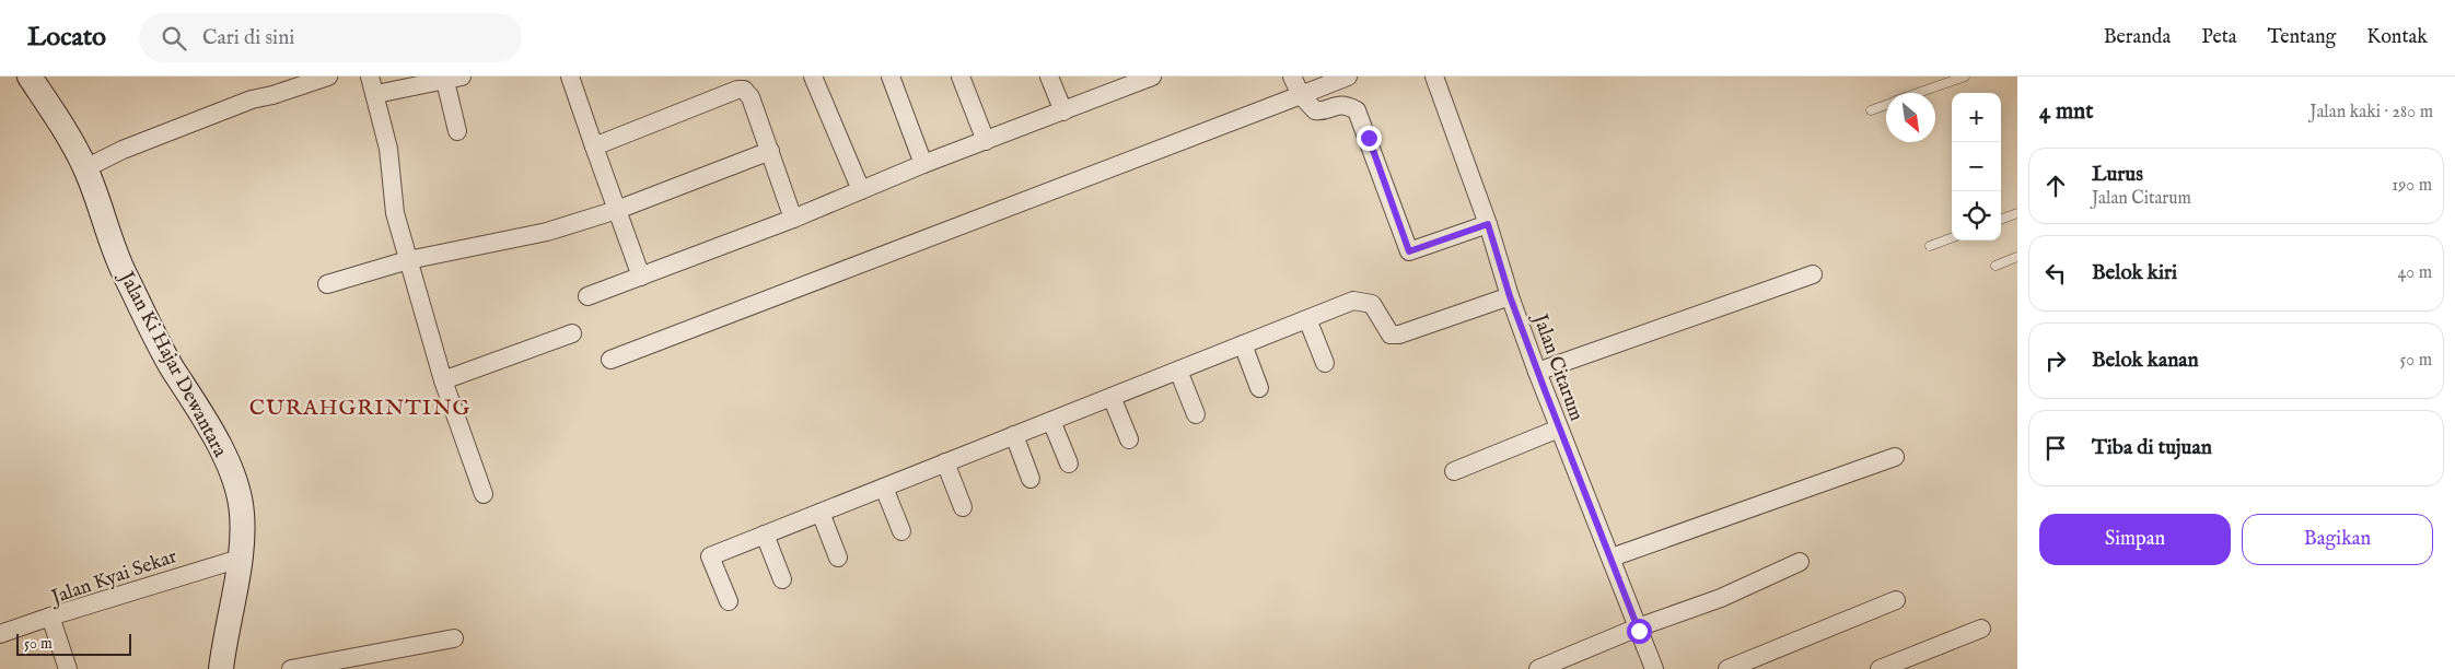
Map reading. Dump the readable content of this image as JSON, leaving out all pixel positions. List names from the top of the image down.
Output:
{
  "streets": {
    "main road": ["Jalan Ki Hajar Dewantara"],
    "street": ["Jalan Citarum", "Jalan Kyai Sekar"]
  },
  "crossings": [
    ["Jalan Ki Hajar Dewantara", "Jalan Kyai Sekar"]
  ],
  "districts": ["CURAHGRINTING"],
  "scale_bar": "50 m",
  "north": "bottom right",
  "page": {
    "header": "Locato",
    "search": "Cari di sini",
    "nav": [
      "Beranda",
      "Peta",
      "Tentang",
      "Kontak"
    ],
    "heading": ["4 mnt", "Jalan kaki · 280 m"],
    "map_buttons": ["+", "−"],
    "list": [
      ["Lurus", "Jalan Citarum", "190 m"],
      ["Belok kiri", "40 m"],
      ["Belok kanan", "50 m"],
      "Tiba di tujuan"
    ],
    "buttons": ["Simpan", "Bagikan"],
    "scale": "50 m"
  }
}
